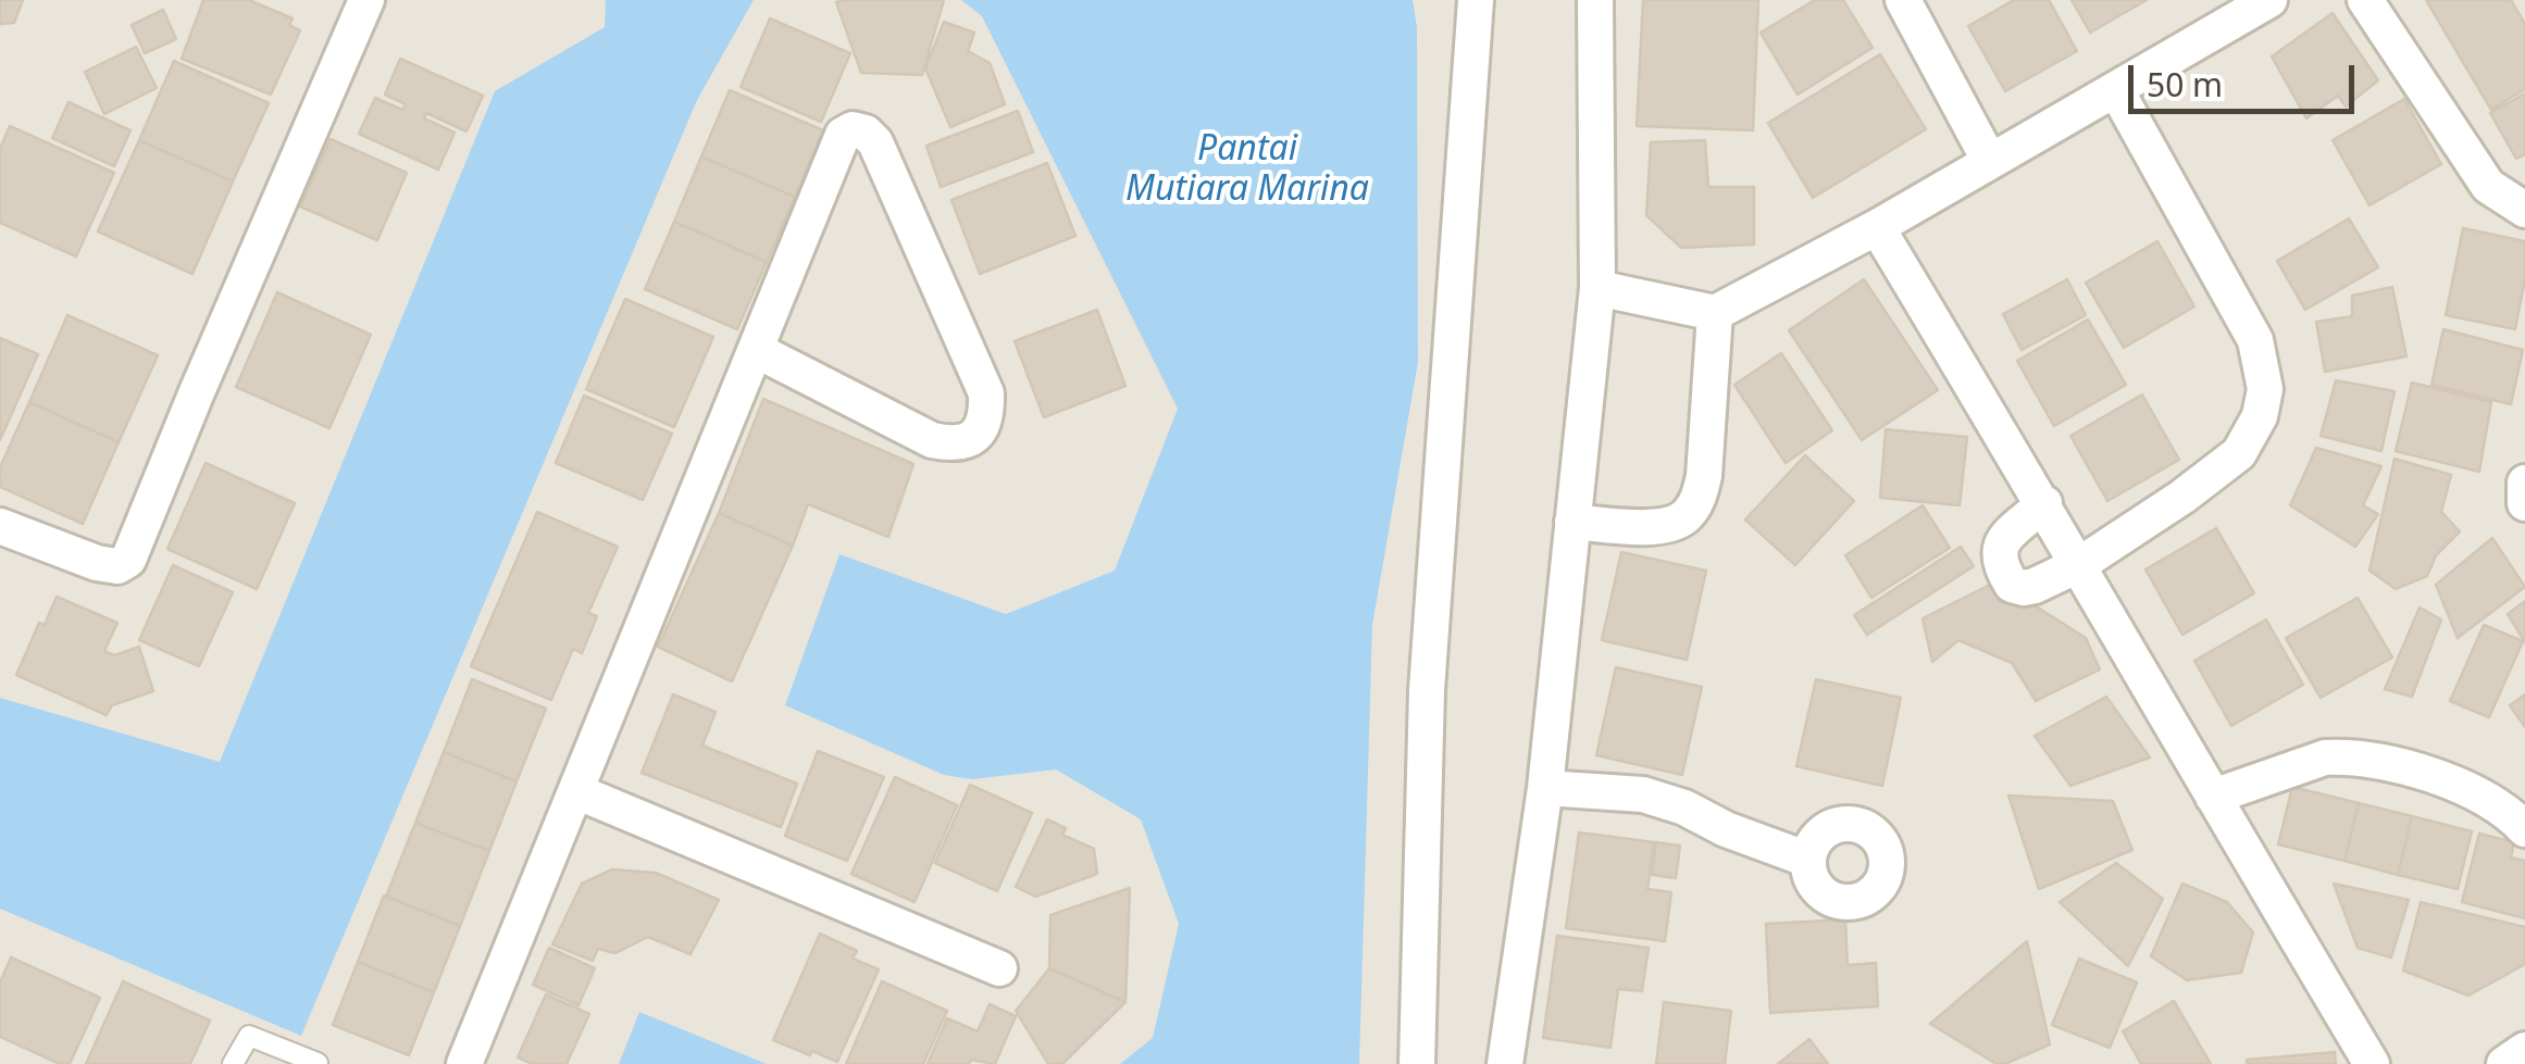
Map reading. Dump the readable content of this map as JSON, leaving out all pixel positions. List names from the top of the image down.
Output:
{
  "water": ["Pantai Mutiara Marina"],
  "scale_bar": "50 m"
}
